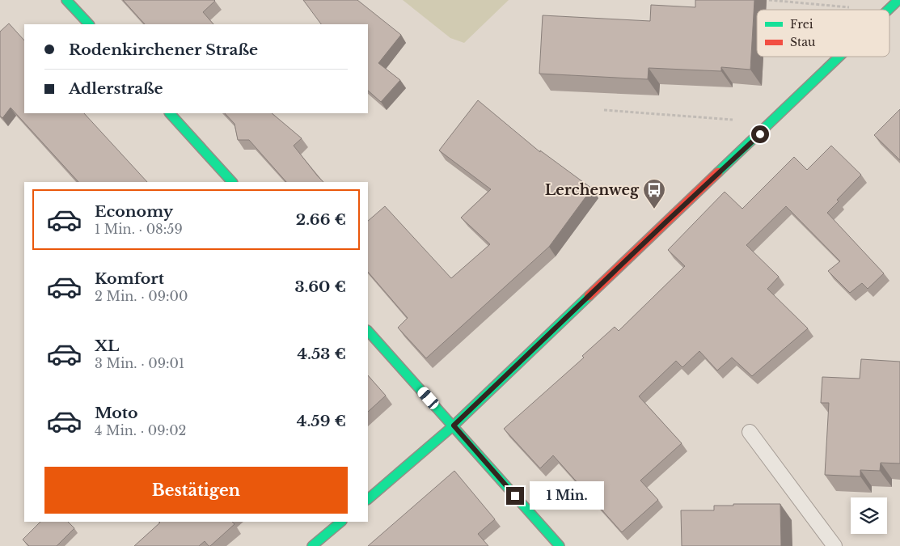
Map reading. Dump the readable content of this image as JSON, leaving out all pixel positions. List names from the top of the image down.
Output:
{
  "places": {
    "bus stop": ["Lerchenweg"]
  },
  "legend": ["Frei", "Stau"],
  "page": {
    "banner": ["Rodenkirchener Straße", "Adlerstraße"],
    "list": [
      {
        "name": "Economy",
        "note": "1 Min. · 08:59",
        "value": "2.66 €"
      },
      {
        "name": "Komfort",
        "note": "2 Min. · 09:00",
        "value": "3.60 €"
      },
      {
        "name": "XL",
        "note": "3 Min. · 09:01",
        "value": "4.53 €"
      },
      {
        "name": "Moto",
        "note": "4 Min. · 09:02",
        "value": "4.59 €"
      }
    ],
    "buttons": "Bestätigen",
    "bubble": "1 Min."
  }
}
